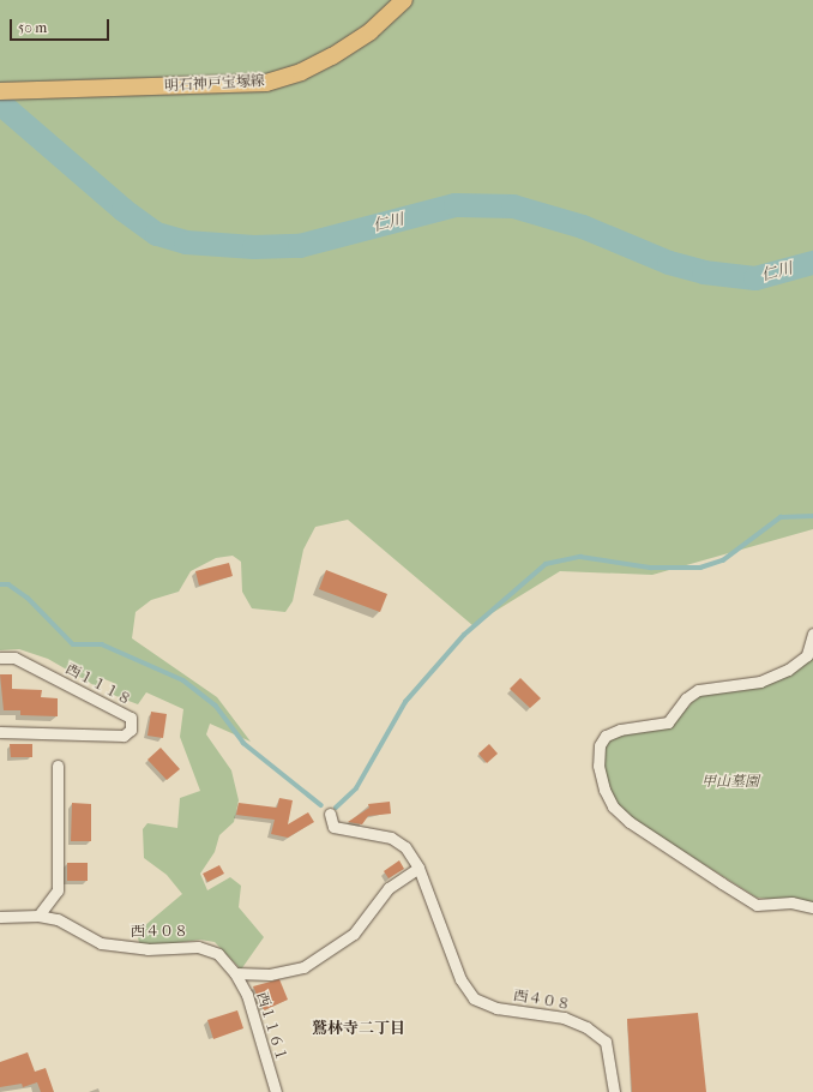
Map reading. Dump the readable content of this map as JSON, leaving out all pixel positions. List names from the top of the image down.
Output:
{
  "streets": {
    "main road": ["明石神戸宝塚線"],
    "street": ["西１１１８", "西４０８", "西１１６１"]
  },
  "crossings": [
    ["西４０８", "西１１６１"]
  ],
  "districts": ["鷲林寺二丁目"],
  "water": ["仁川"],
  "parks": ["甲山墓園"],
  "scale_bar": "50 m"
}
